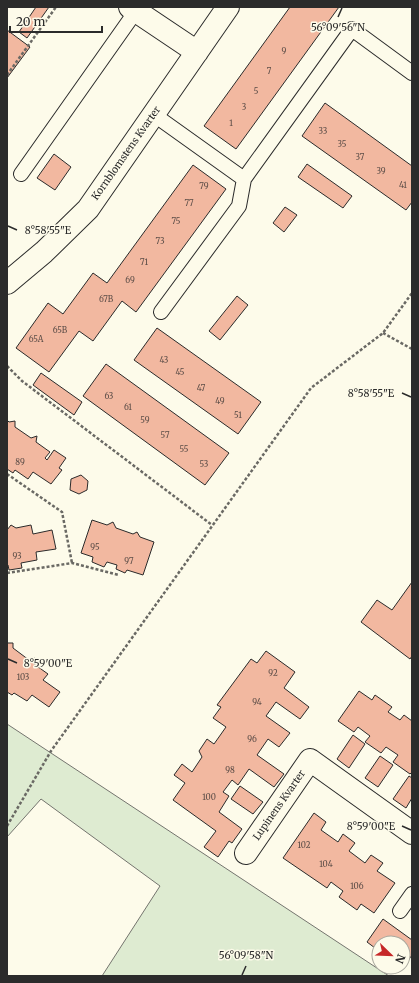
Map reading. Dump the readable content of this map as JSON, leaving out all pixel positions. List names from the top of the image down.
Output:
{
  "streets": {
    "street": ["Kornblomstens Kvarter", "Lupinens Kvarter"]
  },
  "house_numbers": [
    "9",
    "7",
    "5",
    "3",
    "1",
    "33",
    "35",
    "37",
    "39",
    "41",
    "79",
    "77",
    "75",
    "73",
    "71",
    "69",
    "67B",
    "65B",
    "65A",
    "43",
    "45",
    "47",
    "63",
    "49",
    "61",
    "51",
    "59",
    "57",
    "55",
    "89",
    "53",
    "95",
    "93",
    "97",
    "92",
    "103",
    "94",
    "96",
    "98",
    "100",
    "102",
    "104",
    "106"
  ],
  "scale_bar": "20 m",
  "north": "bottom right",
  "coordinates": [
    "56°09'56\"N",
    "8°58'55\"E",
    "8°59'00\"E",
    "56°09'58\"N"
  ]
}
